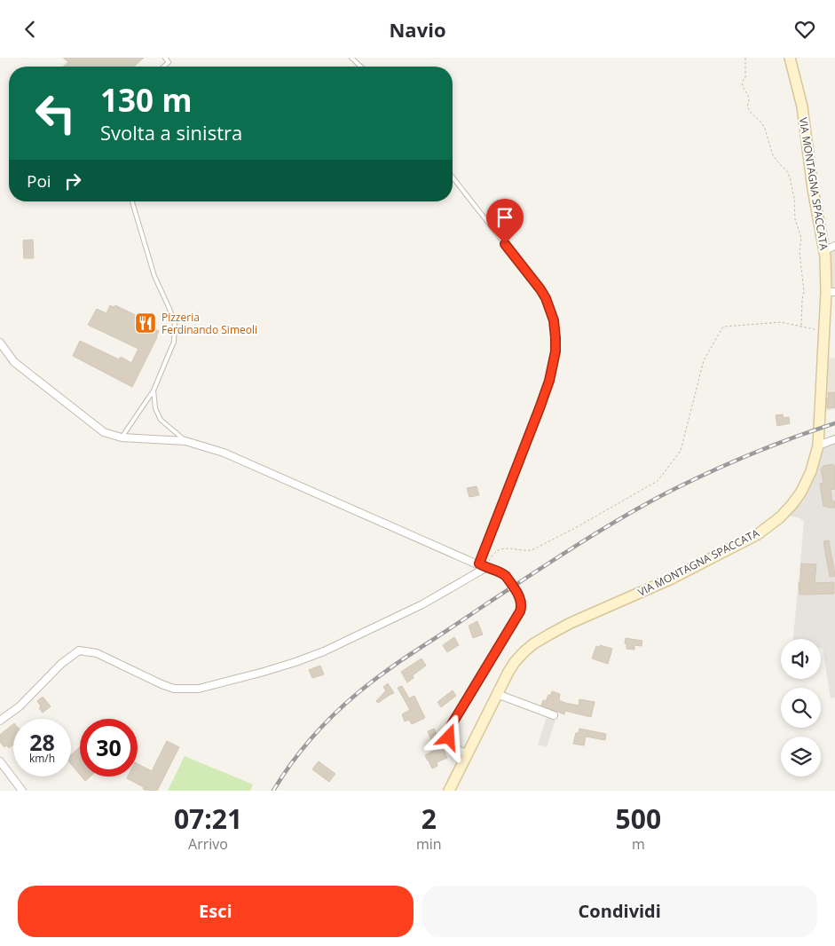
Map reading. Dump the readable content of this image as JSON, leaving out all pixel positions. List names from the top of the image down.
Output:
{
  "streets": {
    "main road": ["VIA MONTAGNA SPACCATA"]
  },
  "places": {
    "restaurant": ["Pizzeria Ferdinando Simeoli"]
  },
  "page": {
    "header": "Navio",
    "turn": ["130 m", "Svolta a sinistra"],
    "then": "Poi",
    "speed": "28 km/h",
    "limit": "30",
    "eta": [
      "07:21",
      "Arrivo",
      "2",
      "min",
      "500",
      "m"
    ],
    "buttons": ["Esci", "Condividi"]
  }
}
